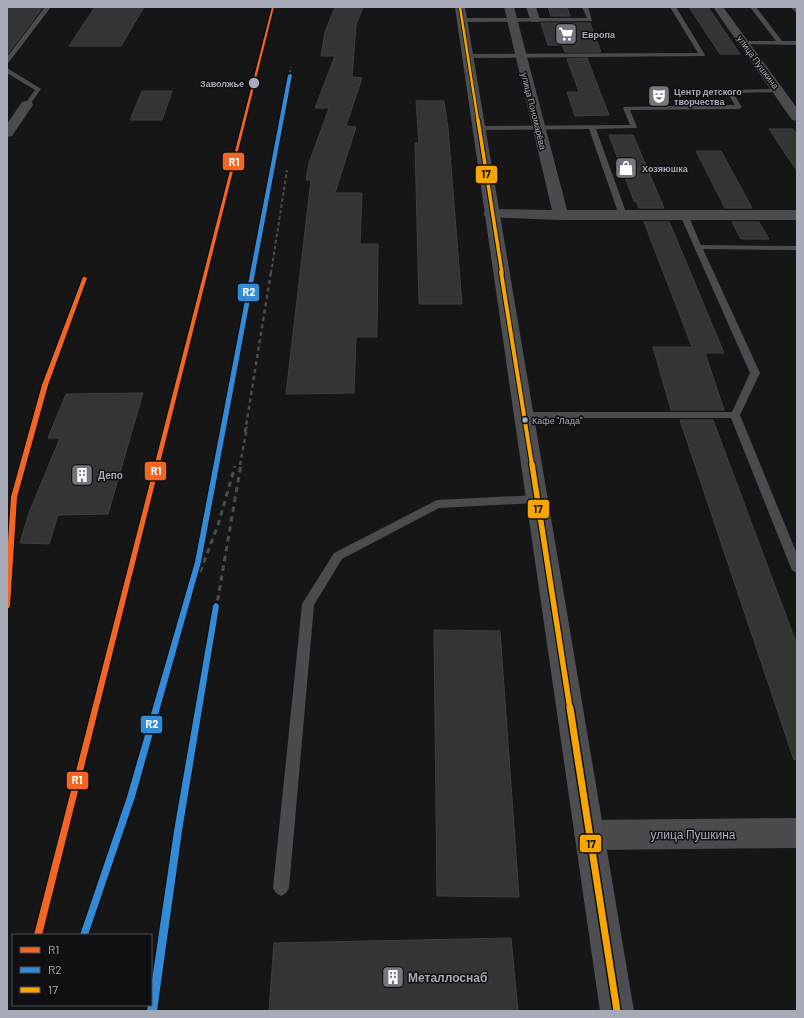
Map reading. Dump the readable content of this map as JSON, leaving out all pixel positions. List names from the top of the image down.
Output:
{
  "streets": {
    "street": ["улица Пушкина", "улица Пономарёва"]
  },
  "places": {
    "supermarket": ["Европа"],
    "other": ["Заволжье", "Кафе \"Лада\""],
    "theatre": ["Центр детского творчества"],
    "shop": ["Хозяюшка"],
    "building": ["Депо", "Металлоснаб"]
  },
  "lines": ["transit line R1", "transit line 17", "transit line R2"],
  "legend": ["R1", "R2", "17"]
}
